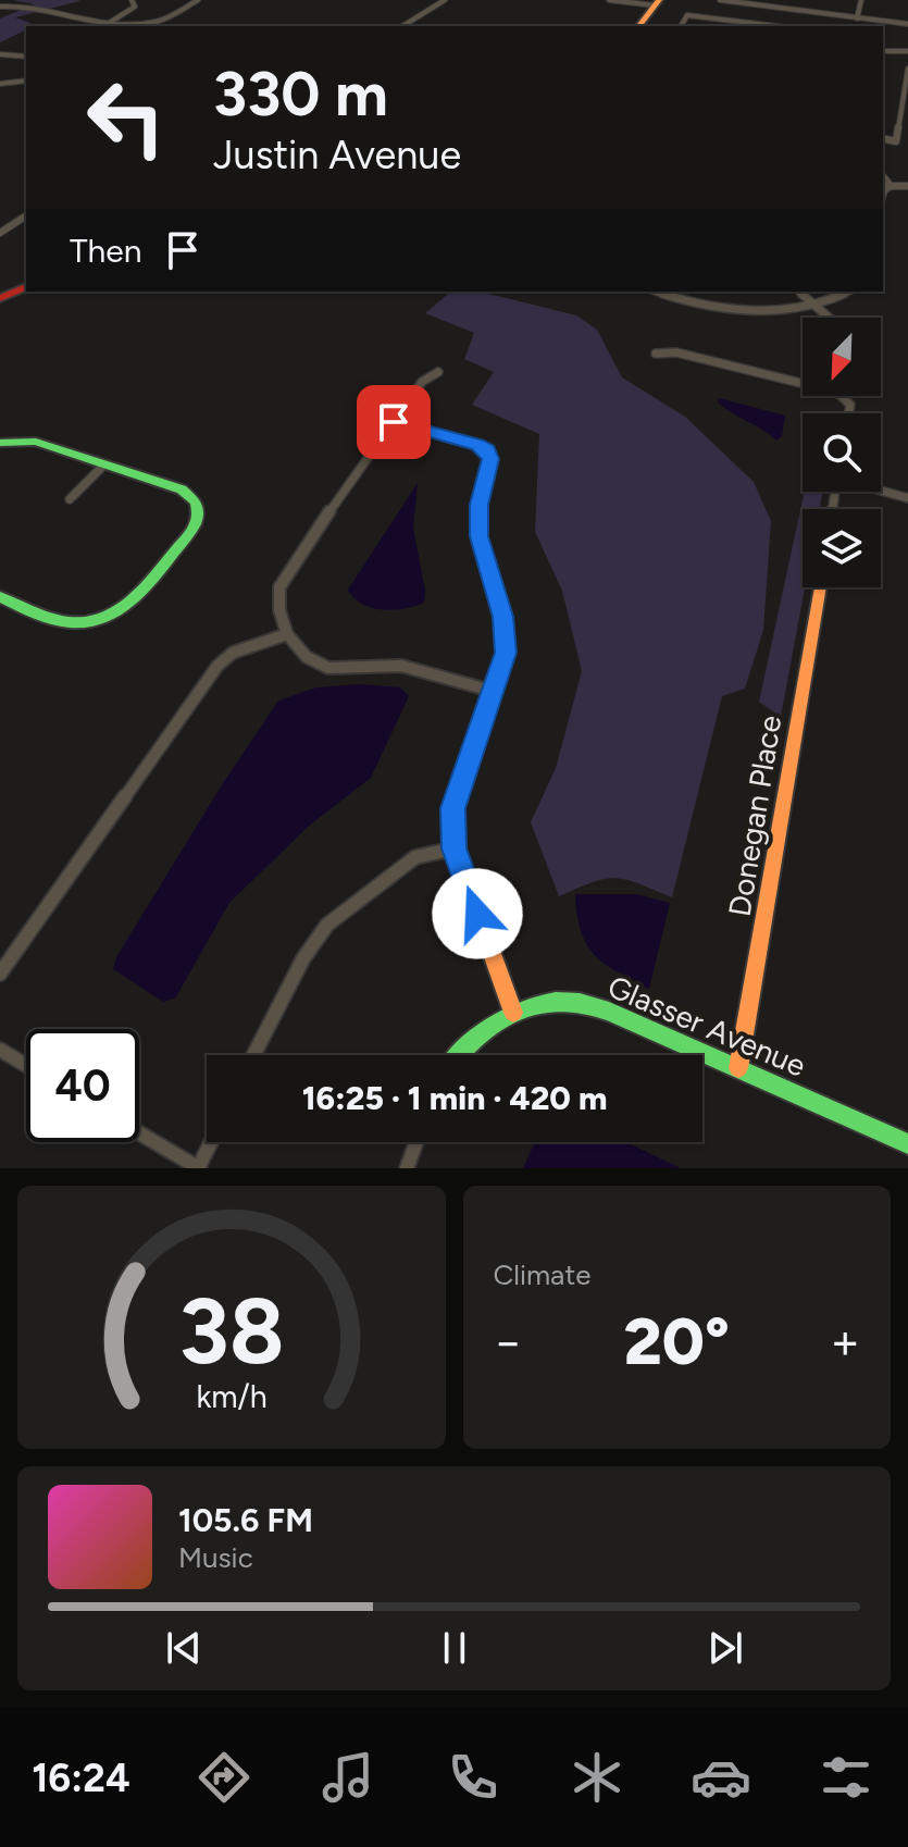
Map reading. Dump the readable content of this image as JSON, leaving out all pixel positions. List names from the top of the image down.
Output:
{
  "streets": {
    "street": ["Donegan Place", "Glasser Avenue"]
  },
  "crossings": [
    ["Donegan Place", "Glasser Avenue"]
  ],
  "north": "bottom left",
  "page": {
    "turn": ["330 m", "Justin Avenue"],
    "then": "Then",
    "limit": "40",
    "trip": "16:25 · 1 min · 420 m",
    "tile": "Climate",
    "heat": ["−", "20°", "+"],
    "song": ["105.6 FM", "Music"],
    "tabs": "16:24",
    "gauge": ["38", "km/h"]
  }
}
